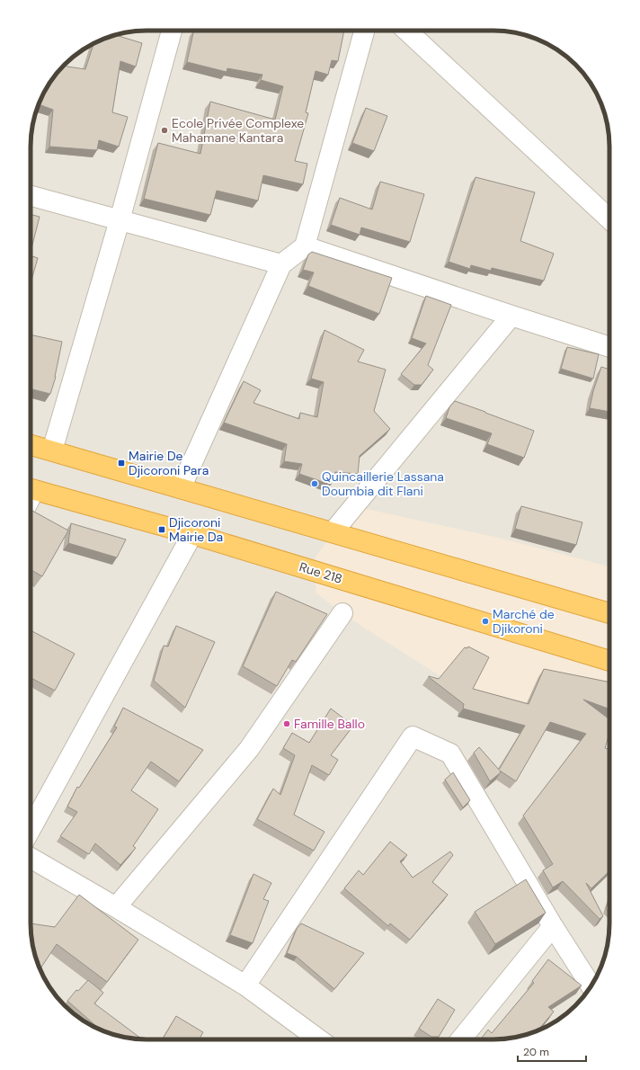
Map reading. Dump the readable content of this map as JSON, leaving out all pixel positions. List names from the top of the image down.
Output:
{
  "streets": {
    "highway": ["Rue 218"]
  },
  "places": {
    "other": [
      "Ecole Privée Complexe Mahamane Kantara",
      "Quincaillerie Lassana Doumbia dit Flani",
      "Marché de Djikoroni",
      "Famille Ballo"
    ],
    "transit": ["Mairie De Djicoroni Para", "Djicoroni Mairie Da"]
  },
  "scale_bar": "20 m"
}
